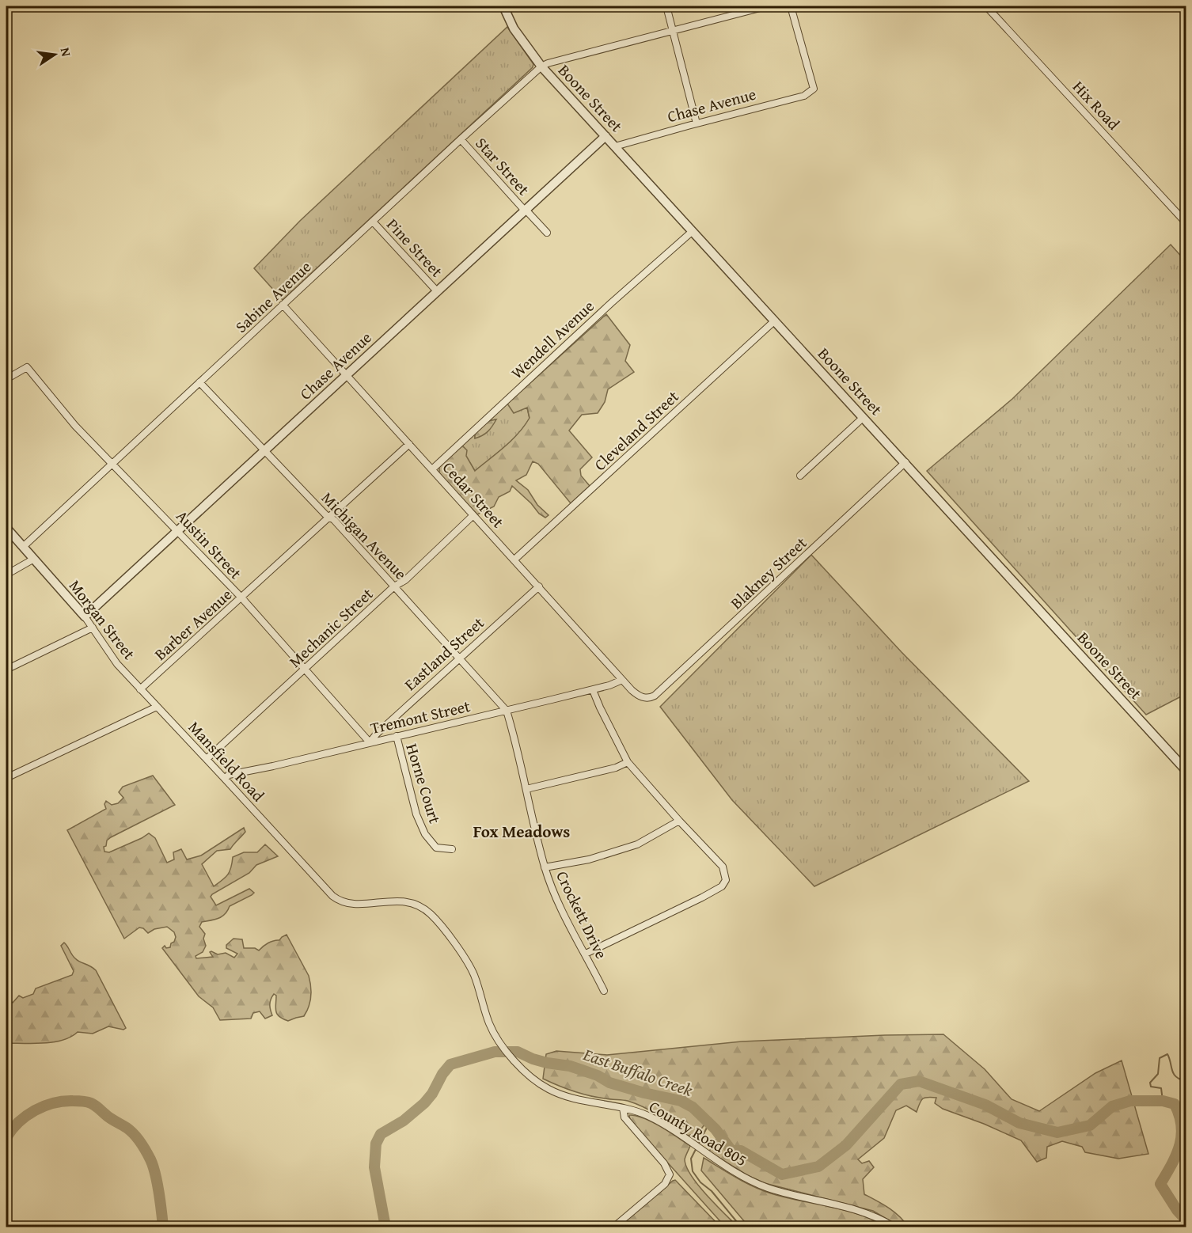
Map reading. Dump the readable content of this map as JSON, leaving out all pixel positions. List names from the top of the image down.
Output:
{
  "streets": {
    "street": [
      "Boone Street",
      "Chase Avenue",
      "Hix Road",
      "Star Street",
      "Pine Street",
      "Sabine Avenue",
      "Wendell Avenue",
      "Cleveland Street",
      "Cedar Street",
      "Michigan Avenue",
      "Austin Street",
      "Blakney Street",
      "Morgan Street",
      "Barber Avenue",
      "Mechanic Street",
      "Eastland Street",
      "Tremont Street",
      "Mansfield Road",
      "Horne Court",
      "Crockett Drive",
      "County Road 805"
    ]
  },
  "crossings": [
    ["Boone Street", "Chase Avenue"],
    ["Boone Street", "Sabine Avenue"],
    ["Boone Street", "Wendell Avenue"],
    ["Boone Street", "Cleveland Street"],
    ["Boone Street", "Blakney Street"],
    ["Chase Avenue", "Star Street"],
    ["Chase Avenue", "Pine Street"],
    ["Chase Avenue", "Cedar Street"],
    ["Chase Avenue", "Michigan Avenue"],
    ["Chase Avenue", "Austin Street"],
    ["Chase Avenue", "Morgan Street"],
    ["Star Street", "Sabine Avenue"],
    ["Pine Street", "Sabine Avenue"],
    ["Sabine Avenue", "Cedar Street"],
    ["Sabine Avenue", "Michigan Avenue"],
    ["Sabine Avenue", "Austin Street"],
    ["Sabine Avenue", "Morgan Street"],
    ["Wendell Avenue", "Cedar Street"],
    ["Cleveland Street", "Cedar Street"],
    ["Cedar Street", "Blakney Street"],
    ["Cedar Street", "Barber Avenue"],
    ["Cedar Street", "Mechanic Street"],
    ["Cedar Street", "Eastland Street"],
    ["Cedar Street", "Tremont Street"],
    ["Michigan Avenue", "Barber Avenue"],
    ["Michigan Avenue", "Mechanic Street"],
    ["Michigan Avenue", "Eastland Street"],
    ["Michigan Avenue", "Tremont Street"],
    ["Michigan Avenue", "Crockett Drive"],
    ["Austin Street", "Barber Avenue"],
    ["Austin Street", "Mechanic Street"],
    ["Austin Street", "Eastland Street"],
    ["Austin Street", "Tremont Street"],
    ["Morgan Street", "Barber Avenue"],
    ["Morgan Street", "Mansfield Road"],
    ["Mechanic Street", "Mansfield Road"],
    ["Eastland Street", "Tremont Street"],
    ["Tremont Street", "Mansfield Road"],
    ["Tremont Street", "Horne Court"],
    ["Tremont Street", "Crockett Drive"],
    ["Mansfield Road", "County Road 805"]
  ],
  "districts": ["Fox Meadows"],
  "water": ["East Buffalo Creek"],
  "north": "right"
}
